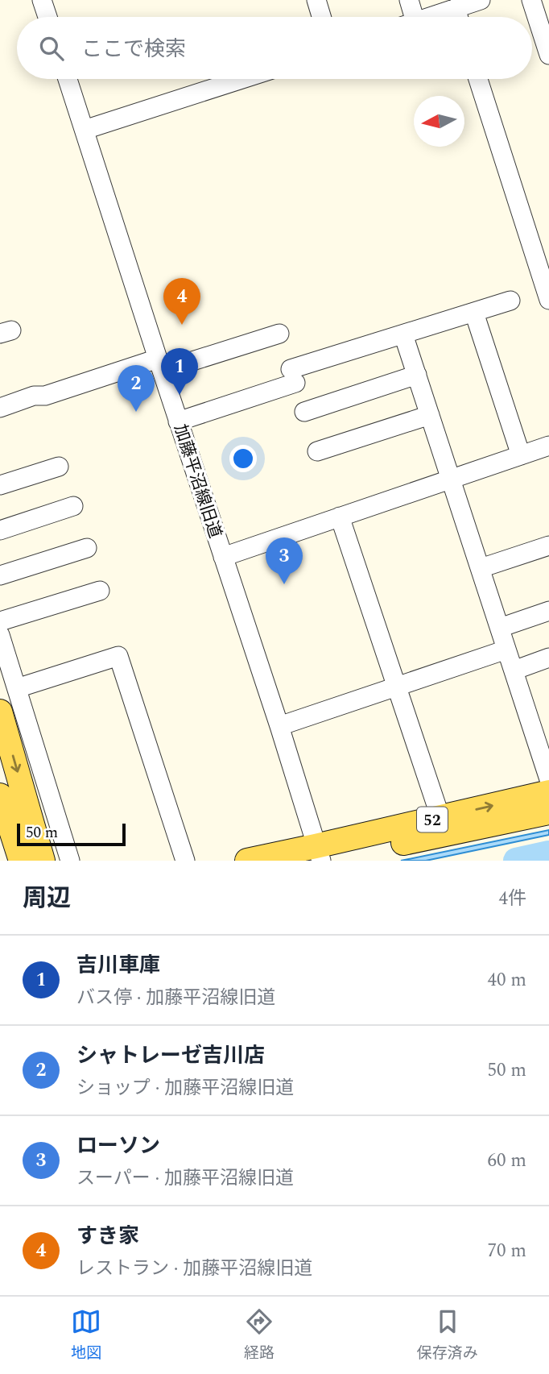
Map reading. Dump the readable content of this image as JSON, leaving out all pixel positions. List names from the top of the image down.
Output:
{
  "streets": {
    "main road": ["52"],
    "street": ["加藤平沼線旧道"]
  },
  "crossings": [
    ["加藤平沼線旧道", "52"]
  ],
  "scale_bar": "50 m",
  "north": "left",
  "page": {
    "search": "ここで検索",
    "pins": [
      "4",
      "1",
      "2",
      "3"
    ],
    "scale": "50 m",
    "heading": ["周辺", "4件"],
    "list": [
      {
        "mark": "1",
        "name": "吉川車庫",
        "note": "バス停 · 加藤平沼線旧道",
        "value": "40 m"
      },
      {
        "mark": "2",
        "name": "シャトレーゼ吉川店",
        "note": "ショップ · 加藤平沼線旧道",
        "value": "50 m"
      },
      {
        "mark": "3",
        "name": "ローソン",
        "note": "スーパー · 加藤平沼線旧道",
        "value": "60 m"
      },
      {
        "mark": "4",
        "name": "すき家",
        "note": "レストラン · 加藤平沼線旧道",
        "value": "70 m"
      }
    ],
    "nav": ["地図", "経路", "保存済み"]
  }
}
